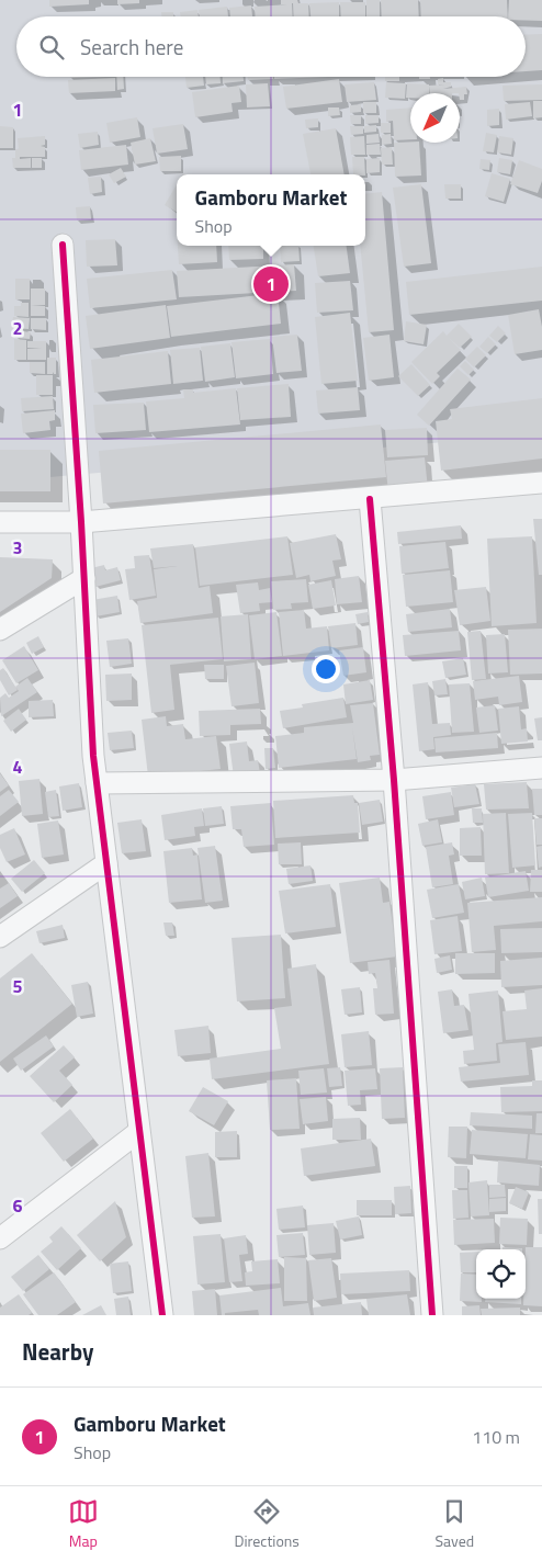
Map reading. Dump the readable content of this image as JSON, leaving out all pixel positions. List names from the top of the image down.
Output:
{
  "north": "bottom left",
  "page": {
    "search": "Search here",
    "popup": ["Gamboru Market", "Shop"],
    "pins": "1",
    "heading": "Nearby",
    "list": [
      {
        "mark": "1",
        "name": "Gamboru Market",
        "note": "Shop",
        "value": "110 m"
      }
    ],
    "nav": ["Map", "Directions", "Saved"]
  },
  "grid": {
    "rows": [
      "1",
      "2",
      "3",
      "4",
      "5",
      "6"
    ]
  }
}
